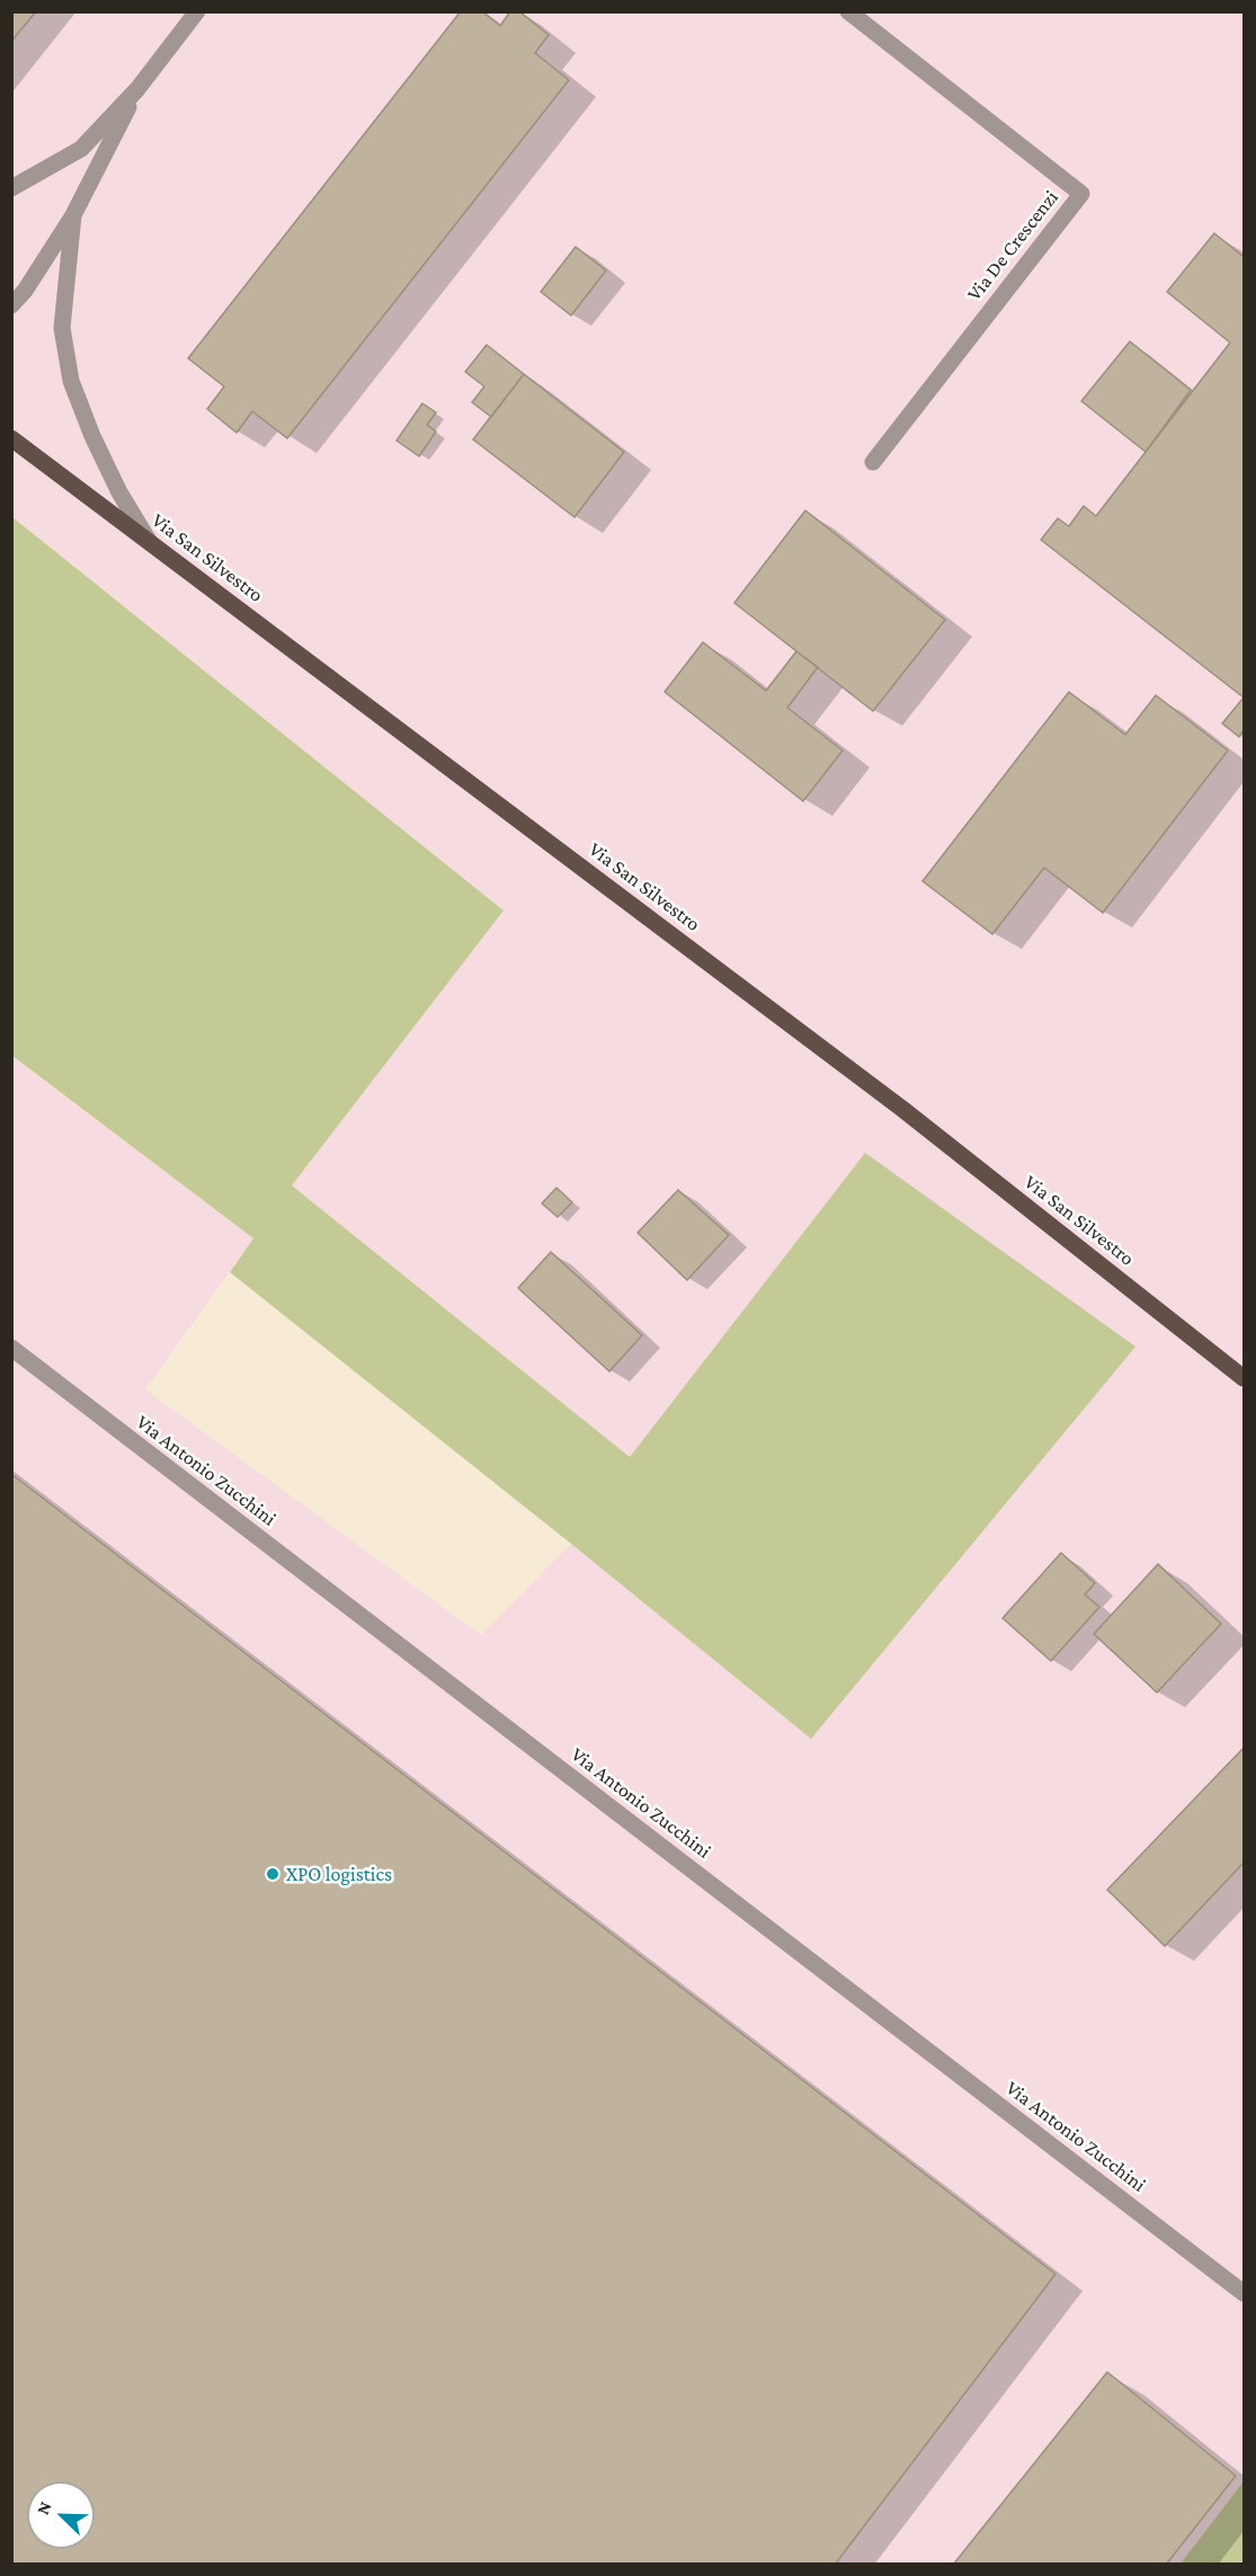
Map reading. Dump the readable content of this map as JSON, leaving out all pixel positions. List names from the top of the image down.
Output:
{
  "streets": {
    "main road": ["Via San Silvestro"],
    "street": ["Via De Crescenzi", "Via Antonio Zucchini"]
  },
  "places": ["XPO logistics"],
  "north": "top left"
}
